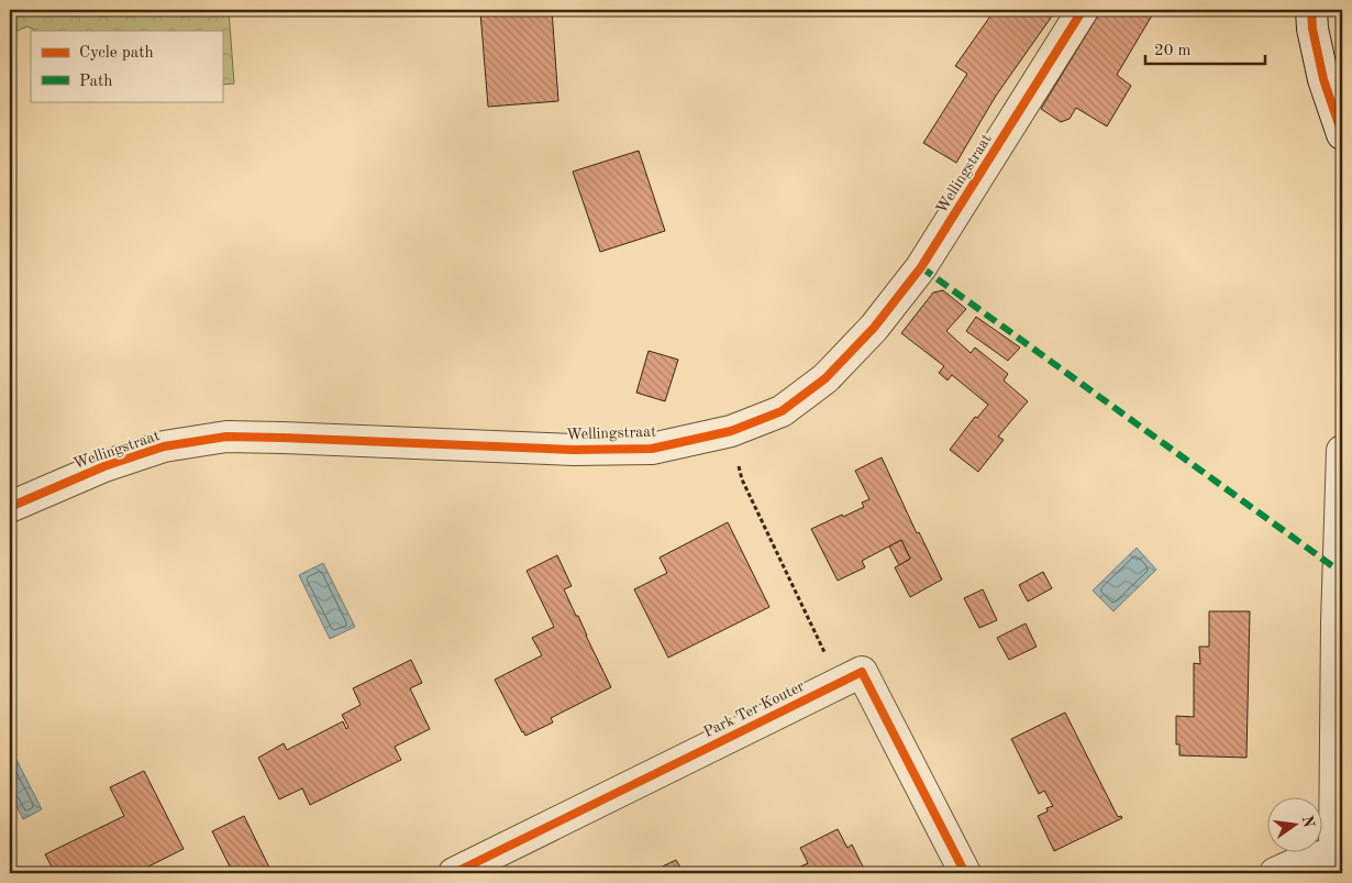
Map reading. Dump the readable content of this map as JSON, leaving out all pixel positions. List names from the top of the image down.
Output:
{
  "streets": {
    "street": ["Wellingstraat", "Park Ter Kouter"]
  },
  "legend": ["Cycle path", "Path"],
  "scale_bar": "20 m",
  "north": "right"
}
